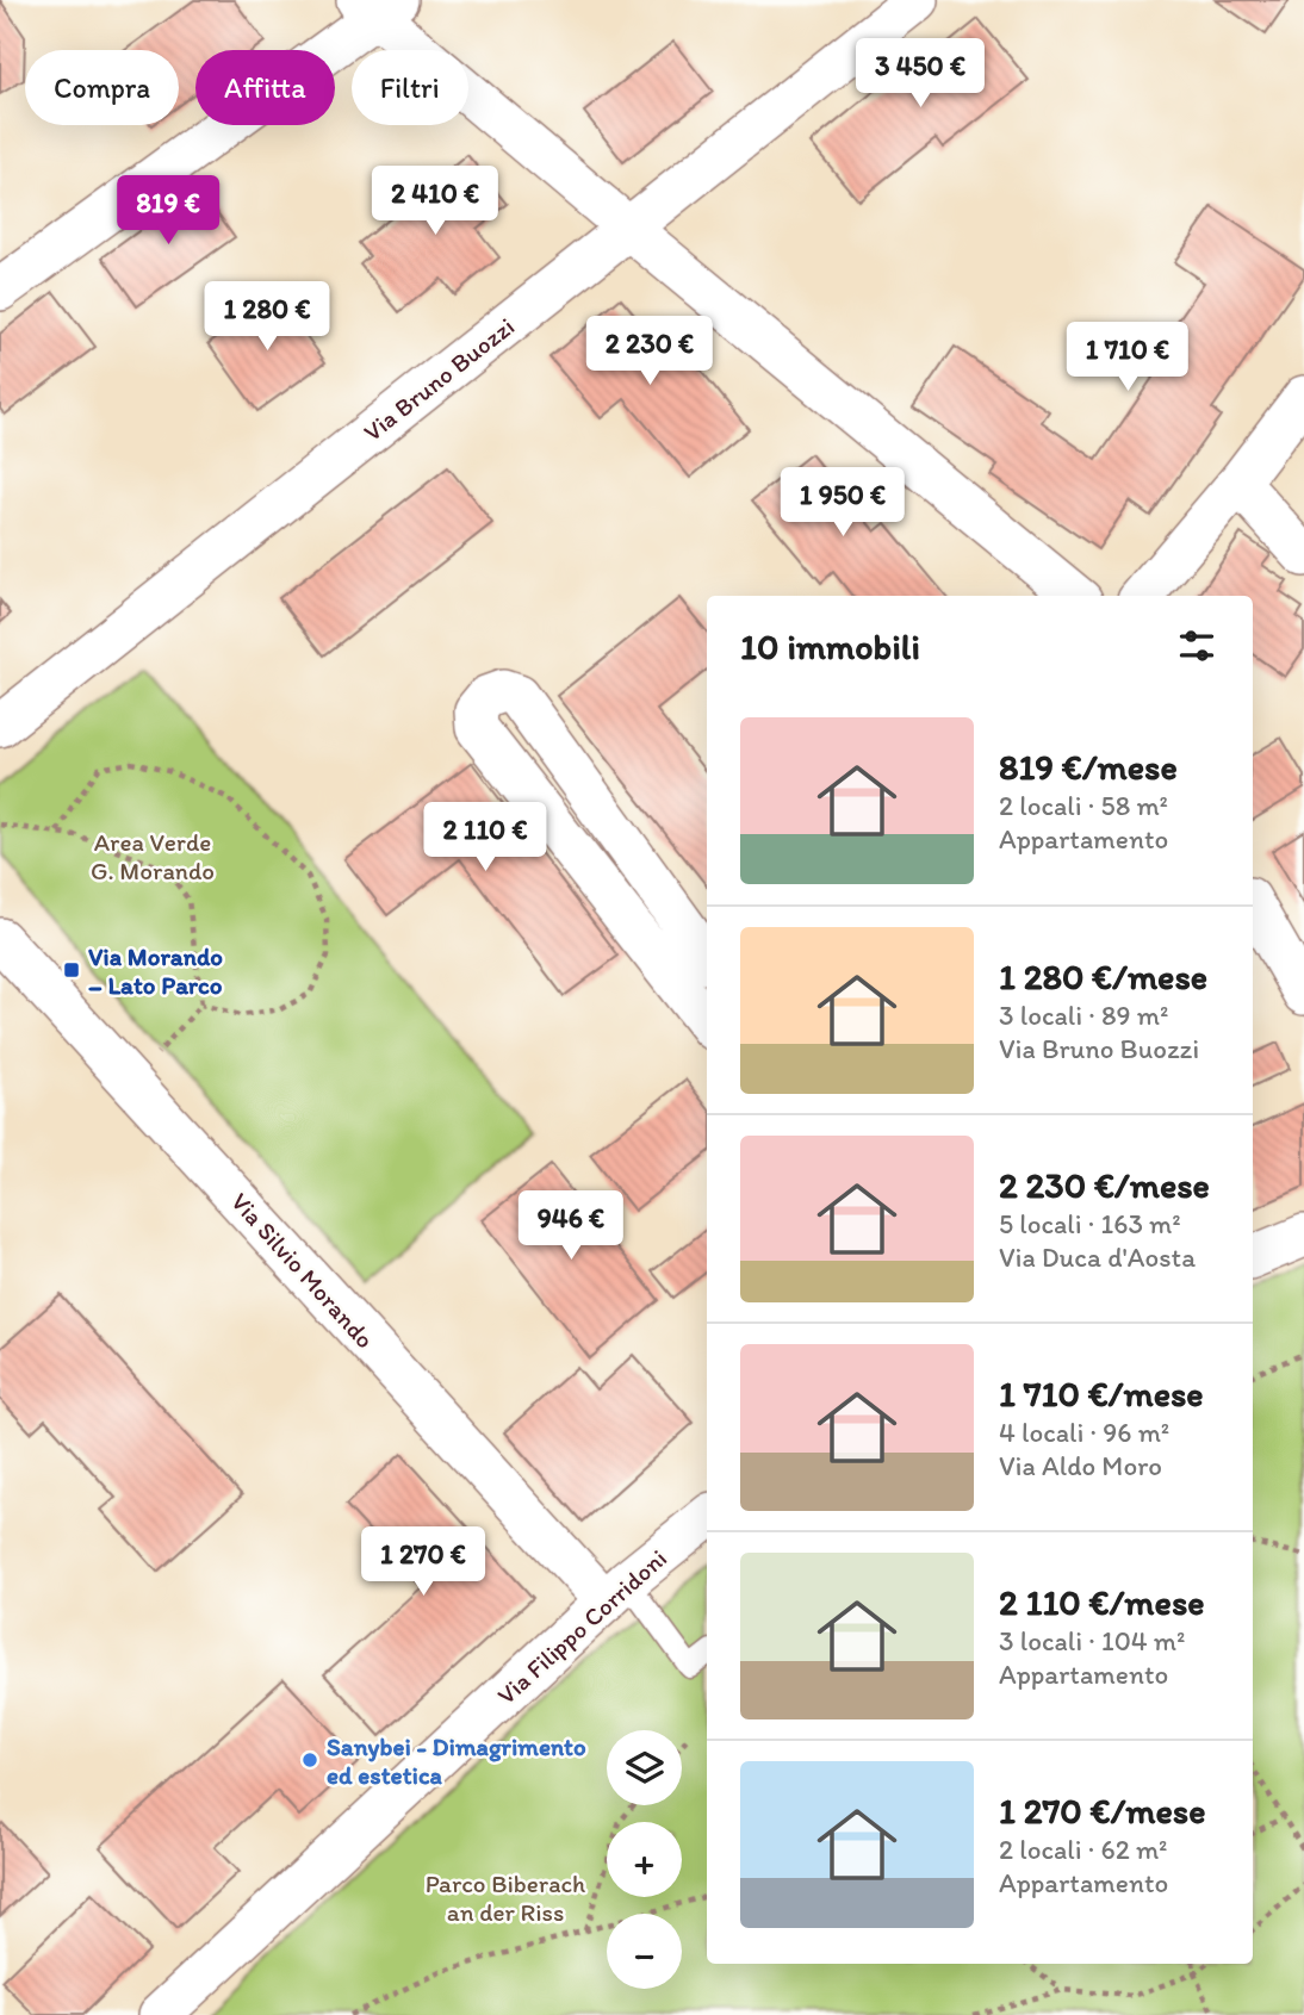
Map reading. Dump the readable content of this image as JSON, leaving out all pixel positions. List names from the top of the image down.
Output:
{
  "streets": {
    "street": ["Via Bruno Buozzi", "Via Silvio Morando", "Via Filippo Corridoni"]
  },
  "crossings": [
    ["Via Silvio Morando", "Via Filippo Corridoni"]
  ],
  "parks": ["Area Verde G. Morando", "Parco Biberach an der Riss"],
  "places": {
    "transit": ["Via Morando – Lato Parco"],
    "other": ["Sanybei - Dimagrimento ed estetica"]
  },
  "page": {
    "price": [
      "3 450 €",
      "2 410 €",
      "819 €",
      "1 280 €",
      "2 230 €",
      "1 710 €",
      "1 950 €",
      "2 110 €",
      "946 €",
      "1 270 €"
    ],
    "chip": ["Compra", "Affitta", "Filtri"],
    "heading": "10 immobili",
    "list": [
      {
        "name": "819 €/mese",
        "note": "2 locali · 58 m² · Appartamento"
      },
      {
        "name": "1 280 €/mese",
        "note": "3 locali · 89 m² · Via Bruno Buozzi"
      },
      {
        "name": "2 230 €/mese",
        "note": "5 locali · 163 m² · Via Duca d'Aosta"
      },
      {
        "name": "1 710 €/mese",
        "note": "4 locali · 96 m² · Via Aldo Moro"
      },
      {
        "name": "2 110 €/mese",
        "note": "3 locali · 104 m² · Appartamento"
      },
      {
        "name": "1 270 €/mese",
        "note": "2 locali · 62 m² · Appartamento"
      }
    ],
    "map_buttons": ["+", "−"]
  }
}
